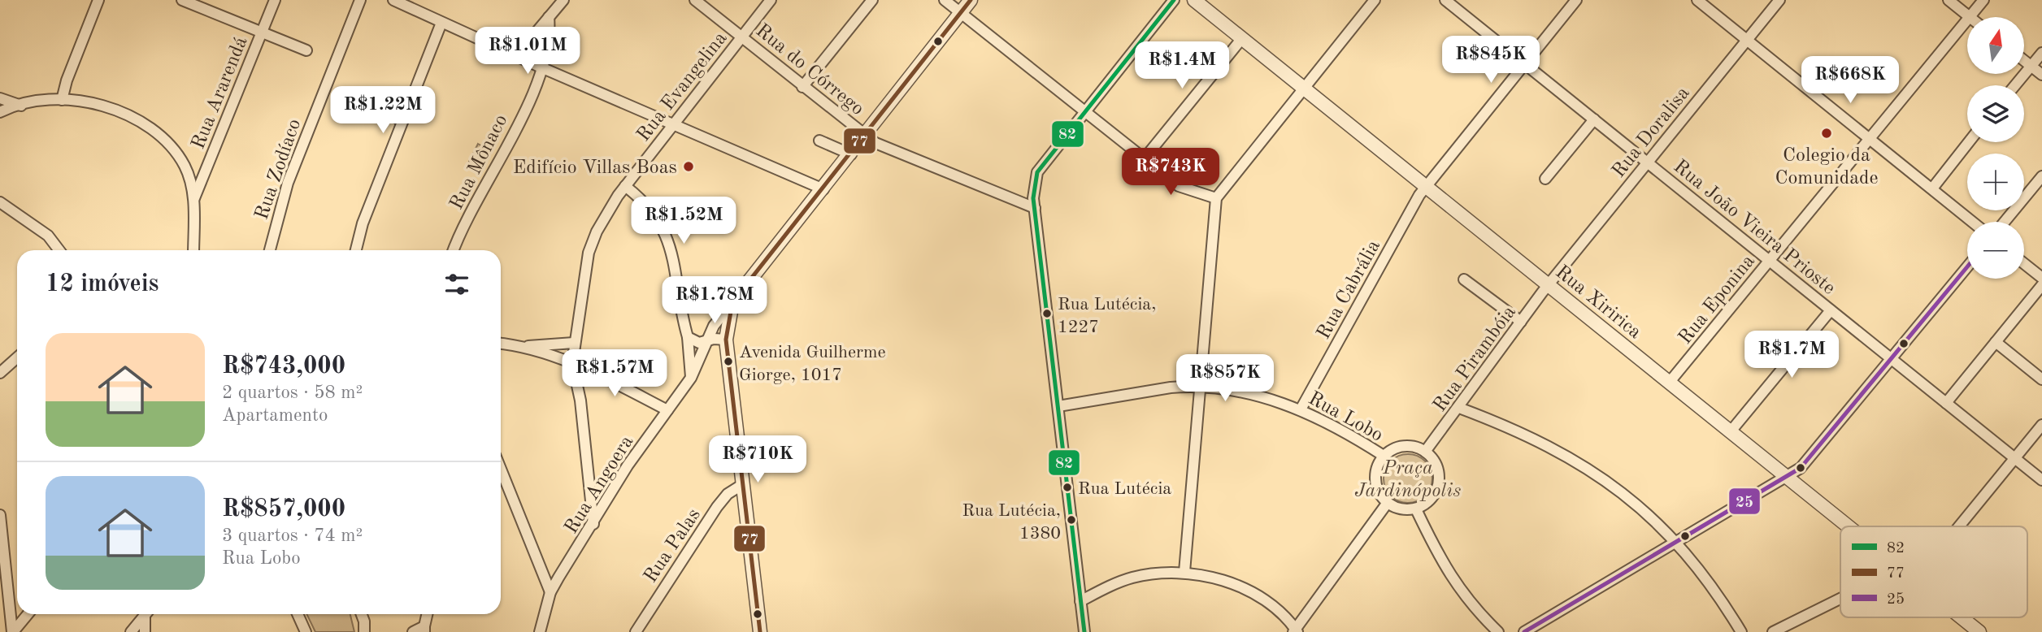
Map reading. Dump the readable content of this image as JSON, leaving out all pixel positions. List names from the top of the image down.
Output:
{
  "streets": {
    "street": [
      "Rua do Córrego",
      "Rua Evangelina",
      "Rua Ararendá",
      "Rua Doralisa",
      "Rua Mônaco",
      "Rua Zodíaco",
      "Rua João Vieira Prioste",
      "Rua Cabrália",
      "Rua Eponina",
      "Rua Xiririca",
      "Rua Pirambóia",
      "Rua Lobo",
      "Rua Angoera",
      "Rua Palas"
    ]
  },
  "crossings": [
    ["Rua do Córrego", "Rua Evangelina"],
    ["Rua Evangelina", "Rua Angoera"],
    ["Rua Doralisa", "Rua João Vieira Prioste"],
    ["Rua Doralisa", "Rua Xiririca"],
    ["Rua Doralisa", "Rua Pirambóia"],
    ["Rua João Vieira Prioste", "Rua Cabrália"],
    ["Rua João Vieira Prioste", "Rua Eponina"],
    ["Rua Cabrália", "Rua Xiririca"],
    ["Rua Cabrália", "Rua Lobo"],
    ["Rua Eponina", "Rua Xiririca"],
    ["Rua Xiririca", "Rua Pirambóia"],
    ["Rua Pirambóia", "Rua Lobo"]
  ],
  "parks": ["Praça Jardinópolis"],
  "places": [
    "Colegio da Comunidade",
    "Edifício Villas Boas",
    "Rua Lutécia, 1227",
    "Avenida Guilherme Giorge, 1017",
    "Rua Lutécia",
    "Rua Lutécia, 1380"
  ],
  "lines": ["transit line 82", "transit line 77", "transit line 25"],
  "legend": ["82", "77", "25"],
  "north": "top",
  "page": {
    "map_buttons": ["+", "−"],
    "price": [
      "R$1.01M",
      "R$845K",
      "R$1.4M",
      "R$668K",
      "R$1.22M",
      "R$743K",
      "R$1.52M",
      "R$1.78M",
      "R$1.7M",
      "R$1.57M",
      "R$857K",
      "R$710K"
    ],
    "heading": "12 imóveis",
    "list": [
      {
        "name": "R$743,000",
        "note": "2 quartos · 58 m² · Apartamento"
      },
      {
        "name": "R$857,000",
        "note": "3 quartos · 74 m² · Rua Lobo"
      }
    ]
  }
}
